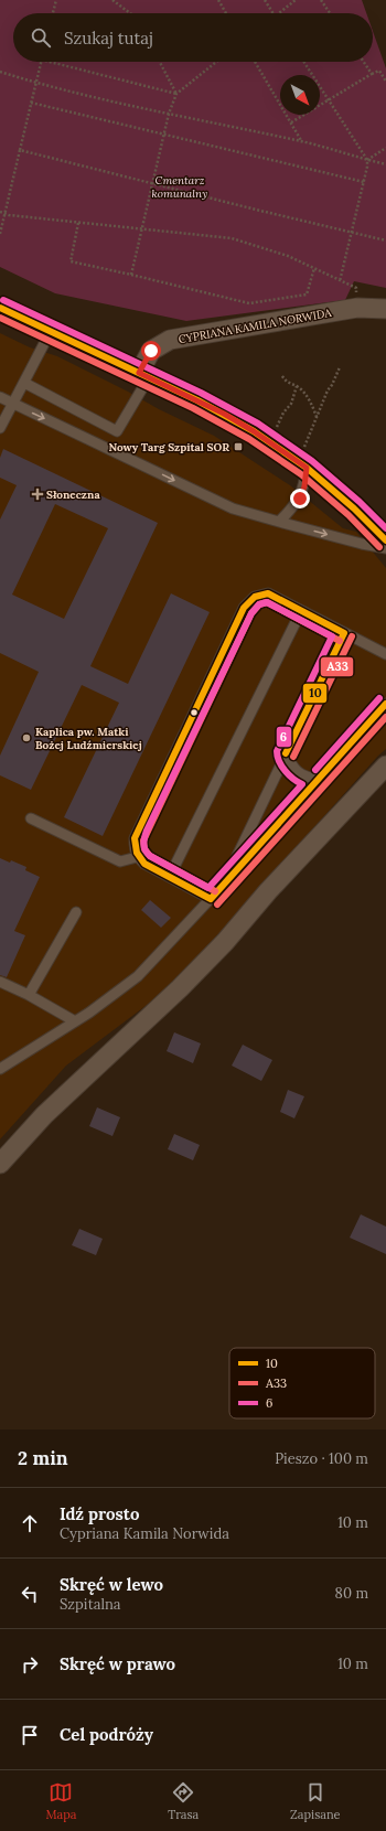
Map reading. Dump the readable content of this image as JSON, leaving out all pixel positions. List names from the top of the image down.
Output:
{
  "streets": {
    "street": ["CYPRIANA KAMILA NORWIDA"]
  },
  "parks": ["Cmentarz komunalny"],
  "places": {
    "transit": ["Nowy Targ Szpital SOR"],
    "health": ["Słoneczna"],
    "other": ["Kaplica pw. Matki Bożej Ludźmierskiej"]
  },
  "lines": ["transit line 6", "transit line 10", "transit line A33"],
  "legend": ["10", "A33", "6"],
  "north": "bottom right",
  "page": {
    "search": "Szukaj tutaj",
    "heading": ["2 min", "Pieszo · 100 m"],
    "list": [
      ["Idź prosto", "Cypriana Kamila Norwida", "10 m"],
      ["Skręć w lewo", "Szpitalna", "80 m"],
      ["Skręć w prawo", "10 m"],
      "Cel podróży"
    ],
    "nav": ["Mapa", "Trasa", "Zapisane"]
  }
}
